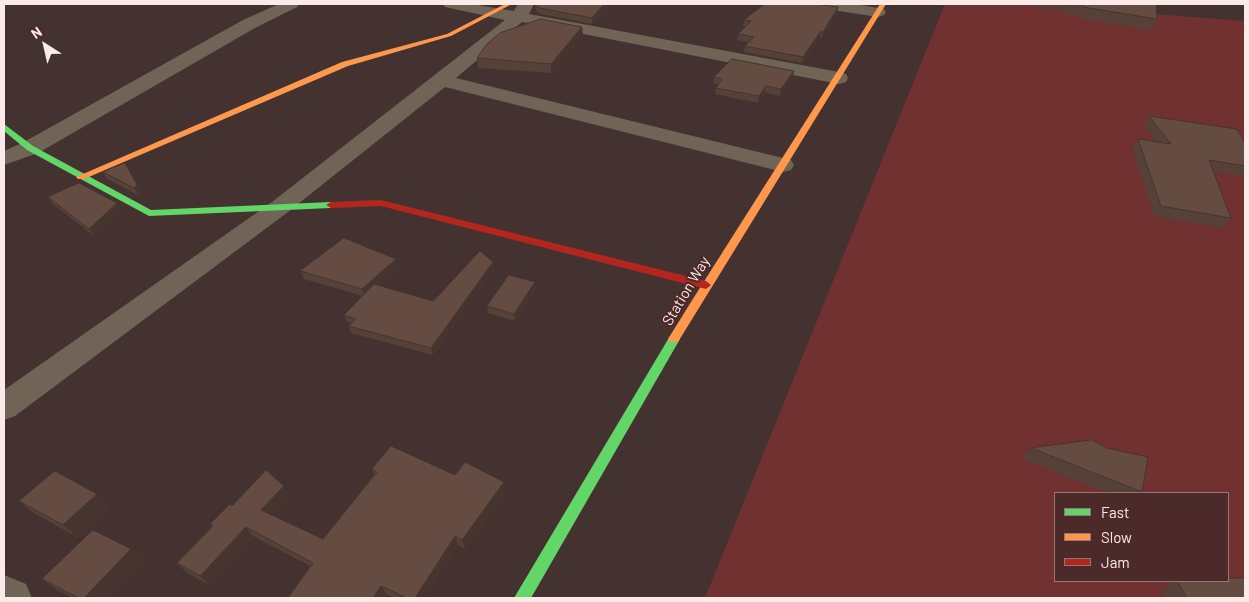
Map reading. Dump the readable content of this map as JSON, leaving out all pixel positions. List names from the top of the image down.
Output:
{
  "streets": {
    "street": ["Station Way"]
  },
  "legend": ["Fast", "Slow", "Jam"],
  "north": "top left"
}
